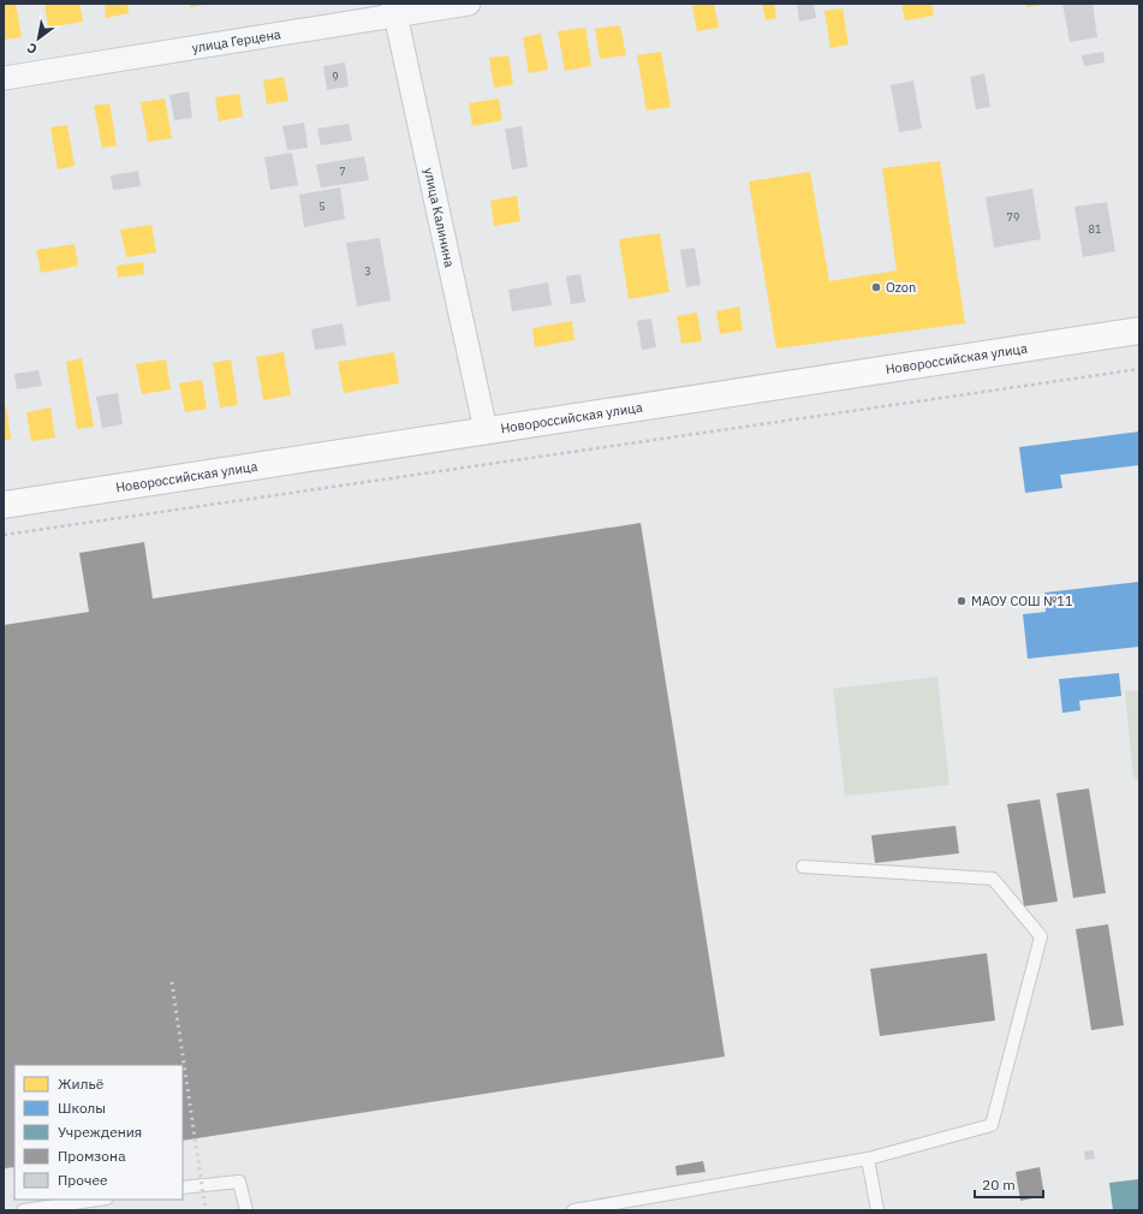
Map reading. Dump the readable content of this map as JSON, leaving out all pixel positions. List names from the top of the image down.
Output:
{
  "streets": {
    "main road": ["Новороссийская улица"],
    "street": ["улица Герцена", "улица Калинина"]
  },
  "crossings": [
    ["улица Герцена", "улица Калинина"],
    ["улица Калинина", "Новороссийская улица"]
  ],
  "places": ["Ozon", "МАОУ СОШ №11"],
  "house_numbers": [
    "9",
    "7",
    "5",
    "79",
    "81",
    "3"
  ],
  "legend": [
    "Жильё",
    "Школы",
    "Учреждения",
    "Промзона",
    "Прочее"
  ],
  "scale_bar": "20 m",
  "north": "bottom left"
}
